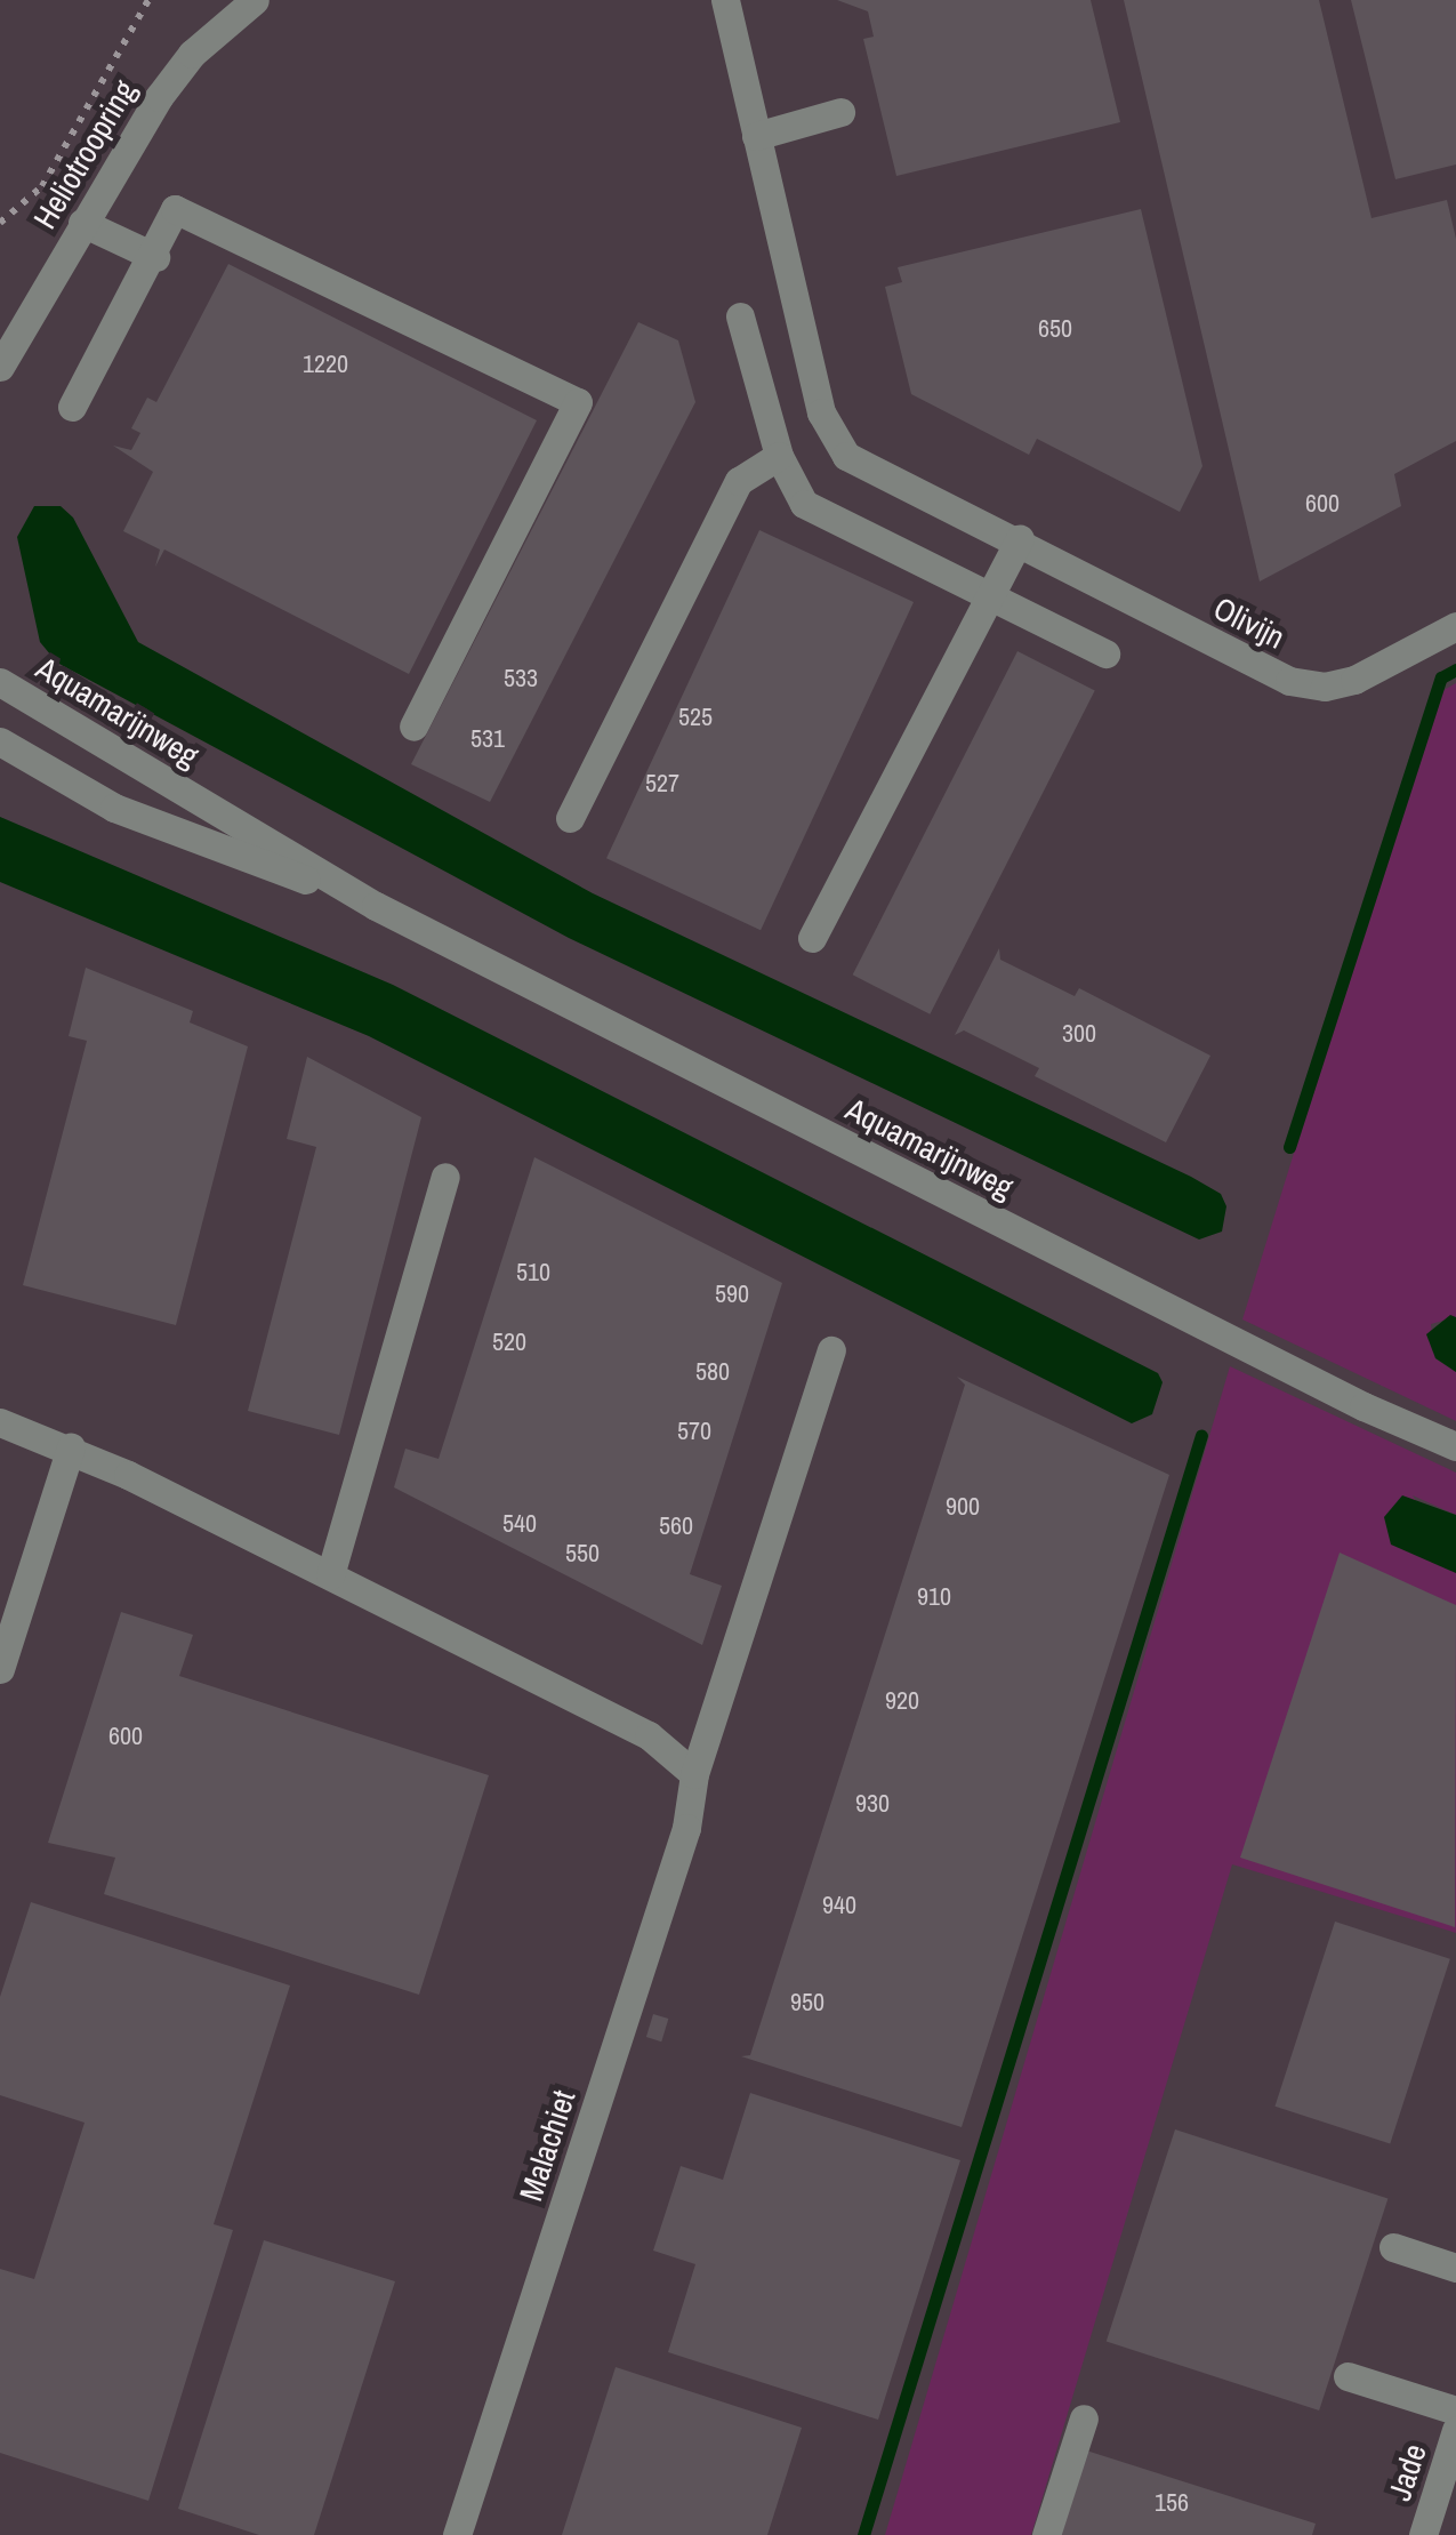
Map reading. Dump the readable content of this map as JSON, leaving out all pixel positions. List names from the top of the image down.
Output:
{
  "streets": {
    "street": [
      "Heliotroopring",
      "Olivijn",
      "Aquamarijnweg",
      "Malachiet",
      "Jade"
    ]
  },
  "house_numbers": [
    "650",
    "1220",
    "600",
    "533",
    "525",
    "531",
    "527",
    "300",
    "510",
    "590",
    "520",
    "580",
    "570",
    "900",
    "540",
    "560",
    "550",
    "910",
    "920",
    "600",
    "930",
    "940",
    "950",
    "156"
  ]
}
